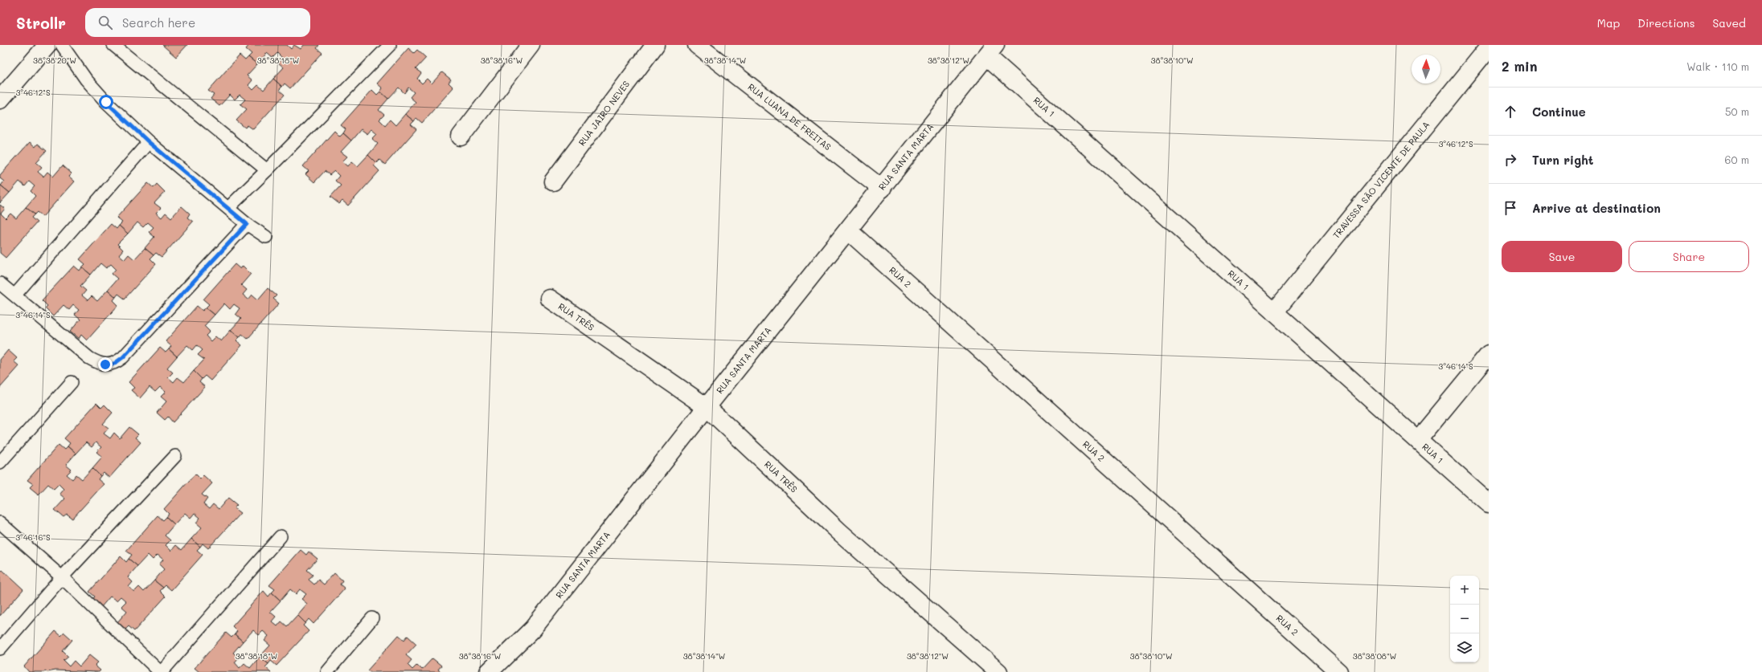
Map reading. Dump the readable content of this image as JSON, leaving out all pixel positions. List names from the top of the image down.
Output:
{
  "streets": {
    "street": [
      "RUA 1",
      "RUA JAIRO NEVES",
      "RUA LUANA DE FREITAS",
      "RUA SANTA MARTA",
      "TRAVESSA SÃO VICENTE DE PAULA",
      "RUA 2",
      "RUA TRÊS"
    ]
  },
  "crossings": [
    ["RUA 1", "RUA SANTA MARTA"],
    ["RUA 1", "TRAVESSA SÃO VICENTE DE PAULA"],
    ["RUA LUANA DE FREITAS", "RUA SANTA MARTA"],
    ["RUA SANTA MARTA", "RUA 2"],
    ["RUA SANTA MARTA", "RUA TRÊS"]
  ],
  "north": "top",
  "page": {
    "header": "Strollr",
    "search": "Search here",
    "nav": ["Map", "Directions", "Saved"],
    "heading": ["2 min", "Walk · 110 m"],
    "list": [
      ["Continue", "50 m"],
      ["Turn right", "60 m"],
      "Arrive at destination"
    ],
    "buttons": ["Save", "Share"],
    "map_buttons": ["+", "−"]
  },
  "coordinates": [
    "38°38'20\"W",
    "38°38'18\"W",
    "38°38'16\"W",
    "38°38'14\"W",
    "38°38'12\"W",
    "38°38'10\"W",
    "3°46'12\"S",
    "3°46'14\"S",
    "3°46'16\"S",
    "38°38'08\"W"
  ]
}
